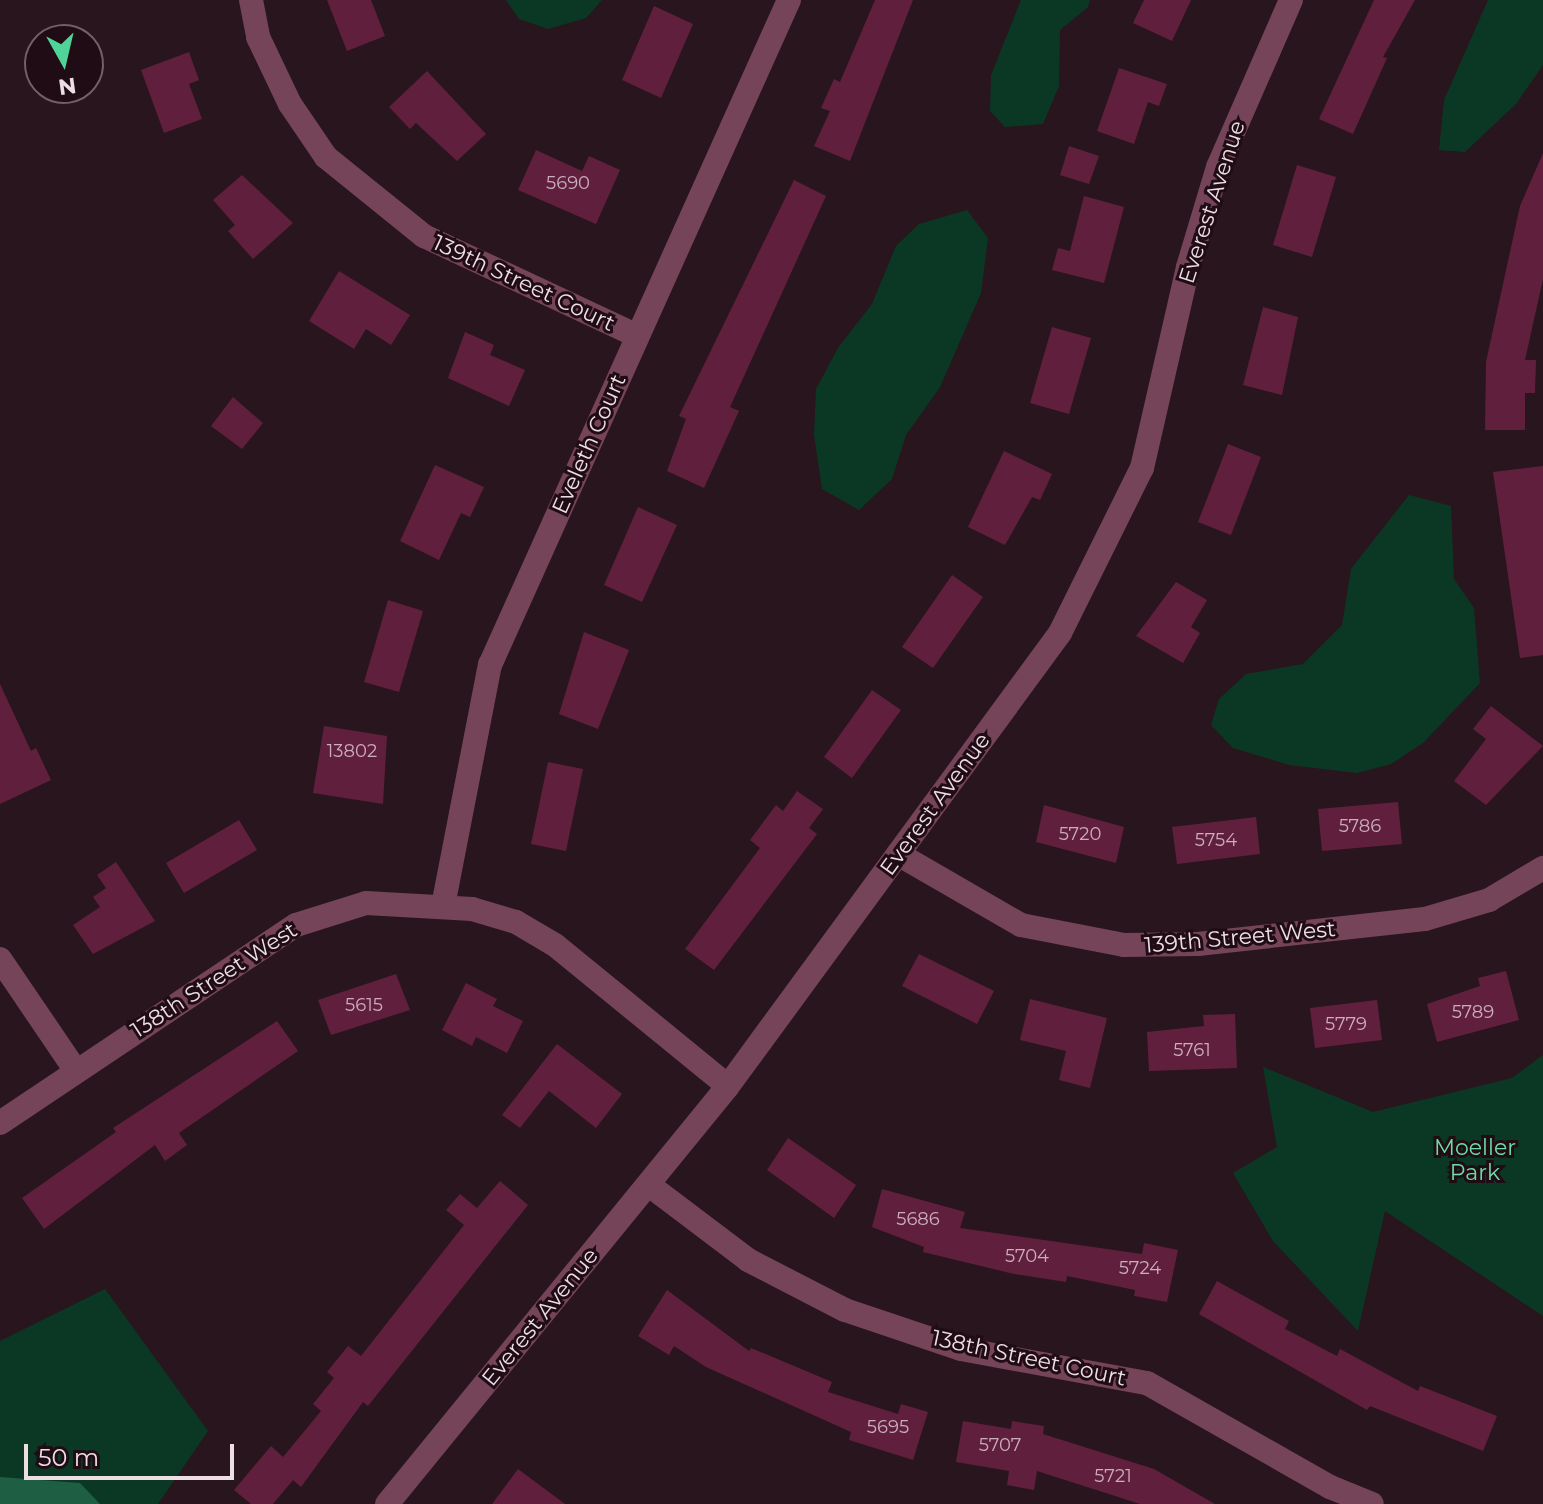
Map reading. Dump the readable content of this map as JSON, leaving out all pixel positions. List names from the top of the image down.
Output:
{
  "streets": {
    "street": [
      "Everest Avenue",
      "139th Street Court",
      "Eveleth Court",
      "139th Street West",
      "138th Street West",
      "138th Street Court"
    ]
  },
  "crossings": [
    ["Everest Avenue", "139th Street West"],
    ["Everest Avenue", "138th Street West"],
    ["Everest Avenue", "138th Street Court"],
    ["139th Street Court", "Eveleth Court"],
    ["Eveleth Court", "138th Street West"]
  ],
  "parks": ["Moeller Park"],
  "house_numbers": [
    "5690",
    "13802",
    "5786",
    "5720",
    "5754",
    "5615",
    "5789",
    "5779",
    "5761",
    "5686",
    "5704",
    "5724",
    "5695",
    "5707",
    "5721"
  ],
  "scale_bar": "50 m",
  "north": "bottom"
}
